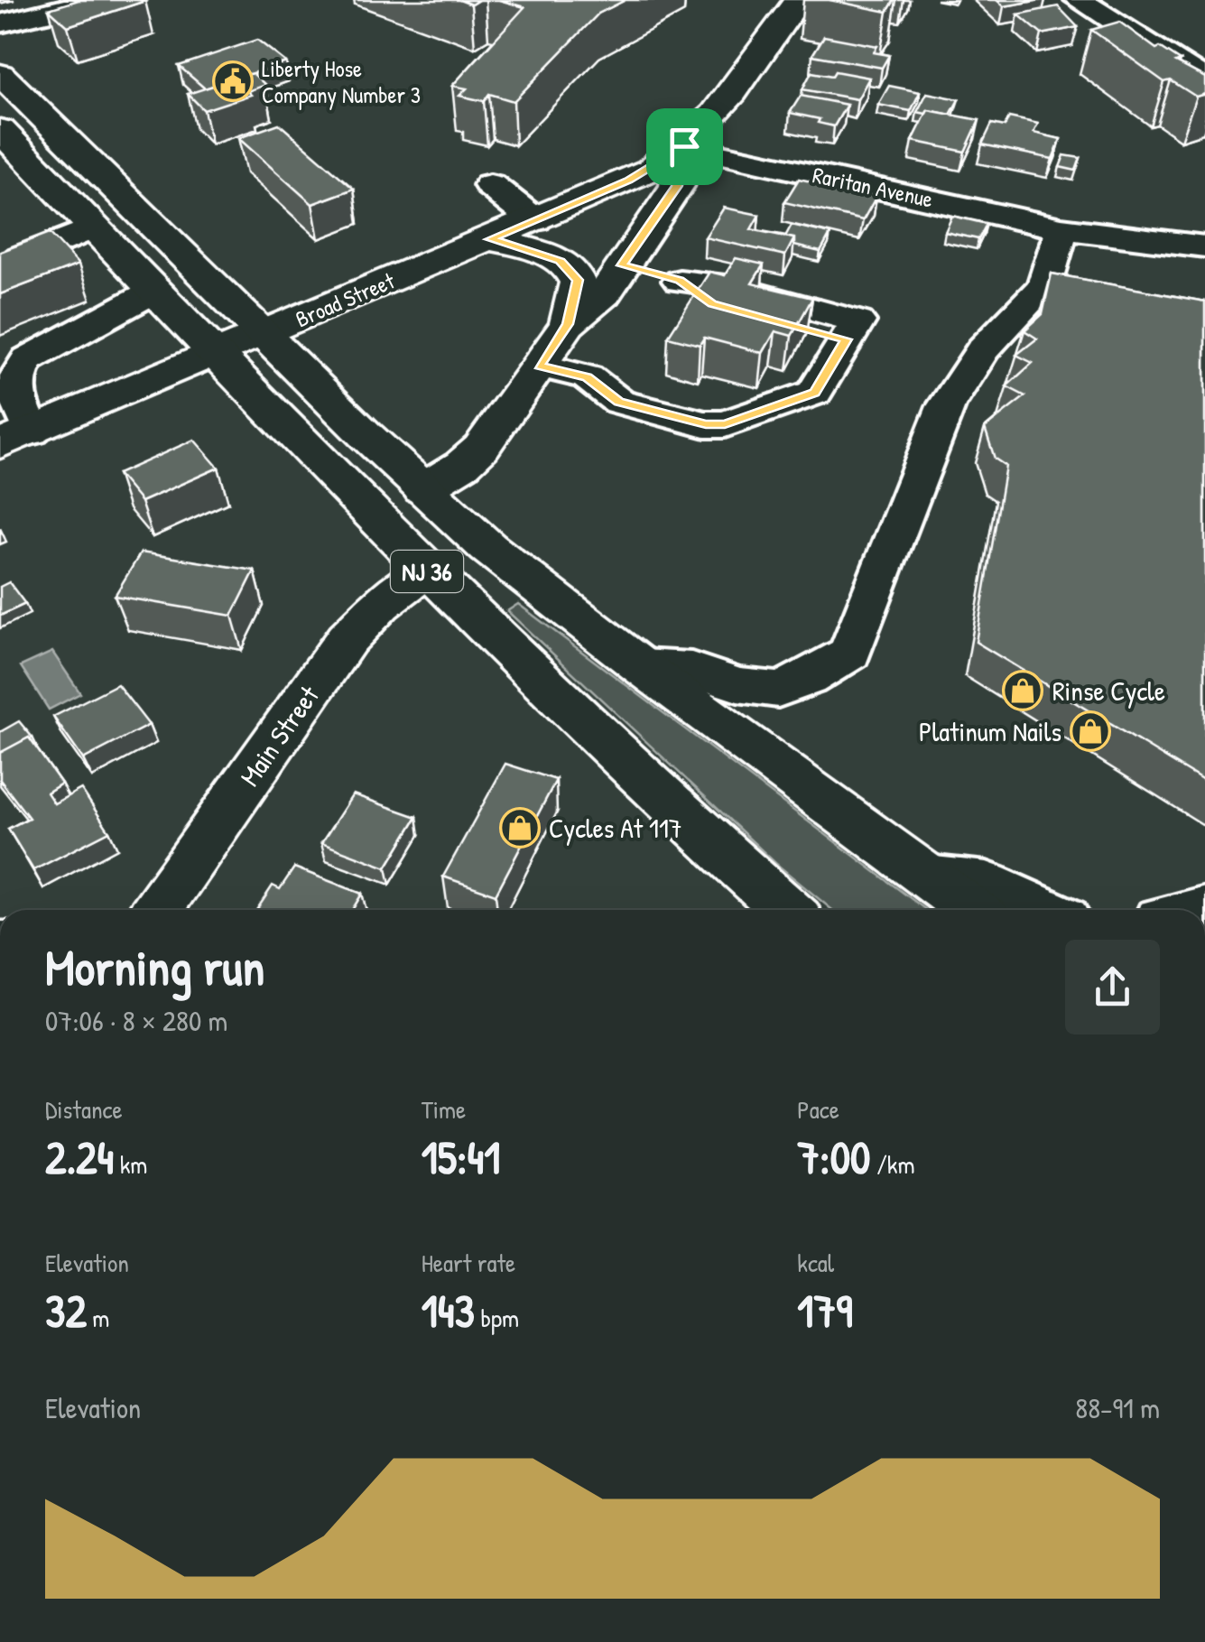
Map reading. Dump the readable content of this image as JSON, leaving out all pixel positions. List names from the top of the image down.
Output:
{
  "streets": {
    "main road": ["Broad Street", "NJ 36", "Main Street"],
    "street": ["Raritan Avenue"]
  },
  "crossings": [
    ["Raritan Avenue", "Broad Street"],
    ["Broad Street", "NJ 36"],
    ["NJ 36", "Main Street"]
  ],
  "places": {
    "public building": ["Liberty Hose Company Number 3"],
    "shop": ["Rinse Cycle", "Platinum Nails", "Cycles At 117"]
  },
  "page": {
    "heading": ["Morning run", "07:06 · 8 × 280 m"],
    "stats": [
      ["Distance", "2.24 km"],
      ["Time", "15:41"],
      ["Pace", "7:00 /km"],
      ["Elevation", "32 m"],
      ["Heart rate", "143 bpm"],
      ["kcal", "179"]
    ],
    "chart": ["Elevation", "88–91 m"]
  }
}
